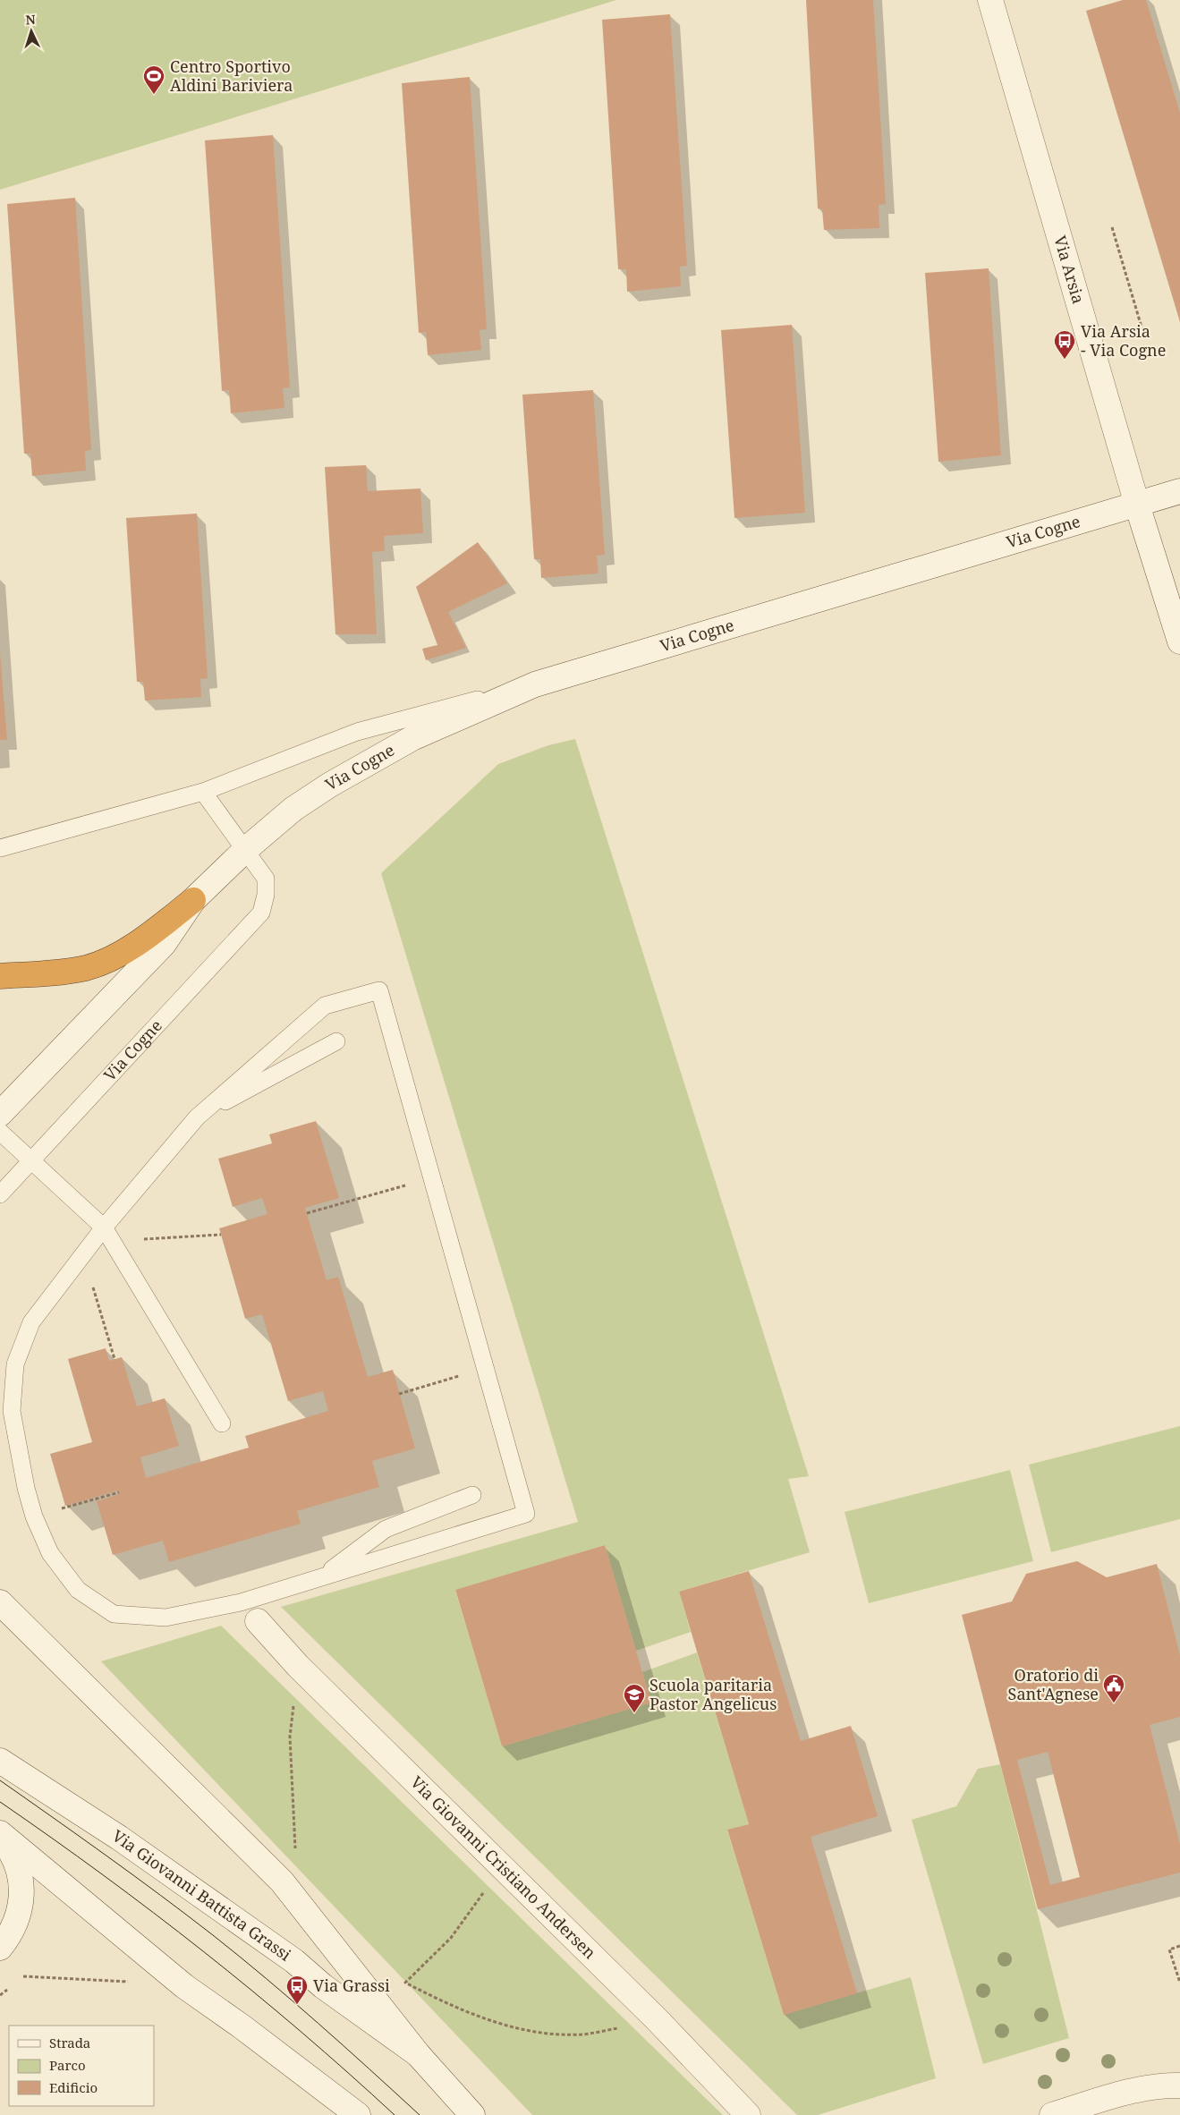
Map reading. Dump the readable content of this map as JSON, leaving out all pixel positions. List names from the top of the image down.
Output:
{
  "streets": {
    "street": [
      "Via Arsia",
      "Via Cogne",
      "Via Giovanni Cristiano Andersen",
      "Via Giovanni Battista Grassi"
    ]
  },
  "crossings": [
    ["Via Arsia", "Via Cogne"]
  ],
  "places": {
    "sports": ["Centro Sportivo Aldini Bariviera"],
    "bus stop": ["Via Arsia - Via Cogne", "Via Grassi"],
    "public building": ["Oratorio di Sant'Agnese"],
    "school or university": ["Scuola paritaria Pastor Angelicus"]
  },
  "legend": ["Strada", "Parco", "Edificio"],
  "north": "top"
}
